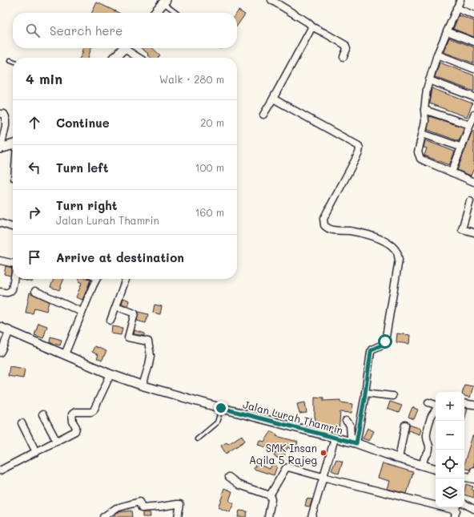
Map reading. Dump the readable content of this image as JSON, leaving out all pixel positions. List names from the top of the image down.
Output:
{
  "streets": {
    "street": ["Jalan Lurah Thamrin"]
  },
  "places": ["SMK Insan Aqila 5 Rajeg"],
  "page": {
    "search": "Search here",
    "heading": ["4 min", "Walk · 280 m"],
    "list": [
      ["Continue", "20 m"],
      ["Turn left", "100 m"],
      ["Turn right", "Jalan Lurah Thamrin", "160 m"],
      "Arrive at destination"
    ],
    "map_buttons": ["+", "−"]
  }
}
